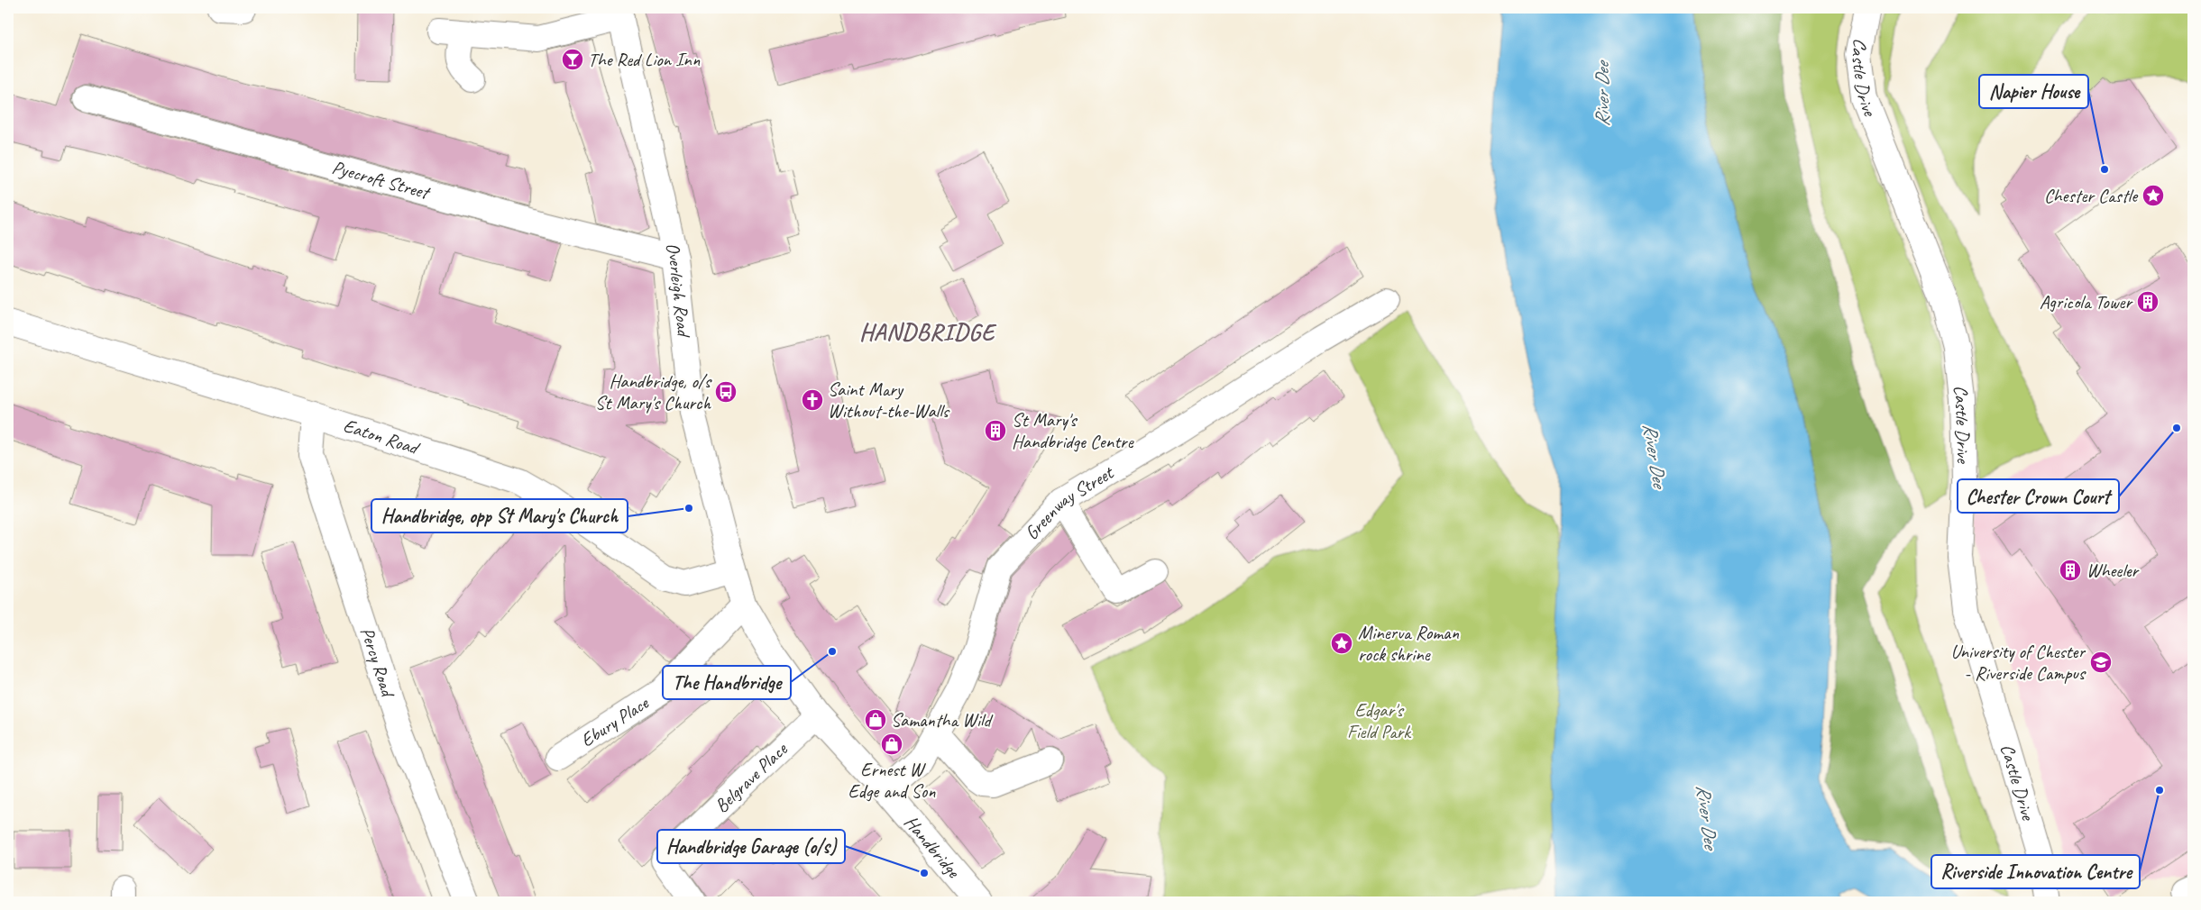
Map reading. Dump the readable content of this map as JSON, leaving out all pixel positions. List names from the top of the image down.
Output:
{
  "streets": {
    "street": [
      "Castle Drive",
      "Pyecroft Street",
      "Overleigh Road",
      "Eaton Road",
      "Greenway Street",
      "Percy Road",
      "Ebury Place",
      "Belgrave Place",
      "Handbridge"
    ]
  },
  "crossings": [
    ["Pyecroft Street", "Overleigh Road"],
    ["Overleigh Road", "Eaton Road"],
    ["Overleigh Road", "Handbridge"],
    ["Eaton Road", "Percy Road"],
    ["Eaton Road", "Handbridge"],
    ["Greenway Street", "Handbridge"],
    ["Ebury Place", "Handbridge"],
    ["Belgrave Place", "Handbridge"]
  ],
  "districts": ["HANDBRIDGE"],
  "water": ["River Dee"],
  "parks": ["Edgar's Field Park"],
  "places": {
    "bar": ["The Red Lion Inn"],
    "other": [
      "Napier House",
      "Chester Crown Court",
      "Handbridge, opp St Mary's Church",
      "The Handbridge",
      "Riverside Innovation Centre",
      "Handbridge Garage (o/s)"
    ],
    "place": ["Chester Castle", "Minerva Roman rock shrine"],
    "building": ["Agricola Tower", "St Mary's Handbridge Centre", "Wheeler"],
    "bus stop": ["Handbridge, o/s St Mary's Church"],
    "church": ["Saint Mary Without-the-Walls"],
    "school or university": ["University of Chester - Riverside Campus"],
    "shop": ["Samantha Wild", "Ernest W Edge and Son"]
  }
}
